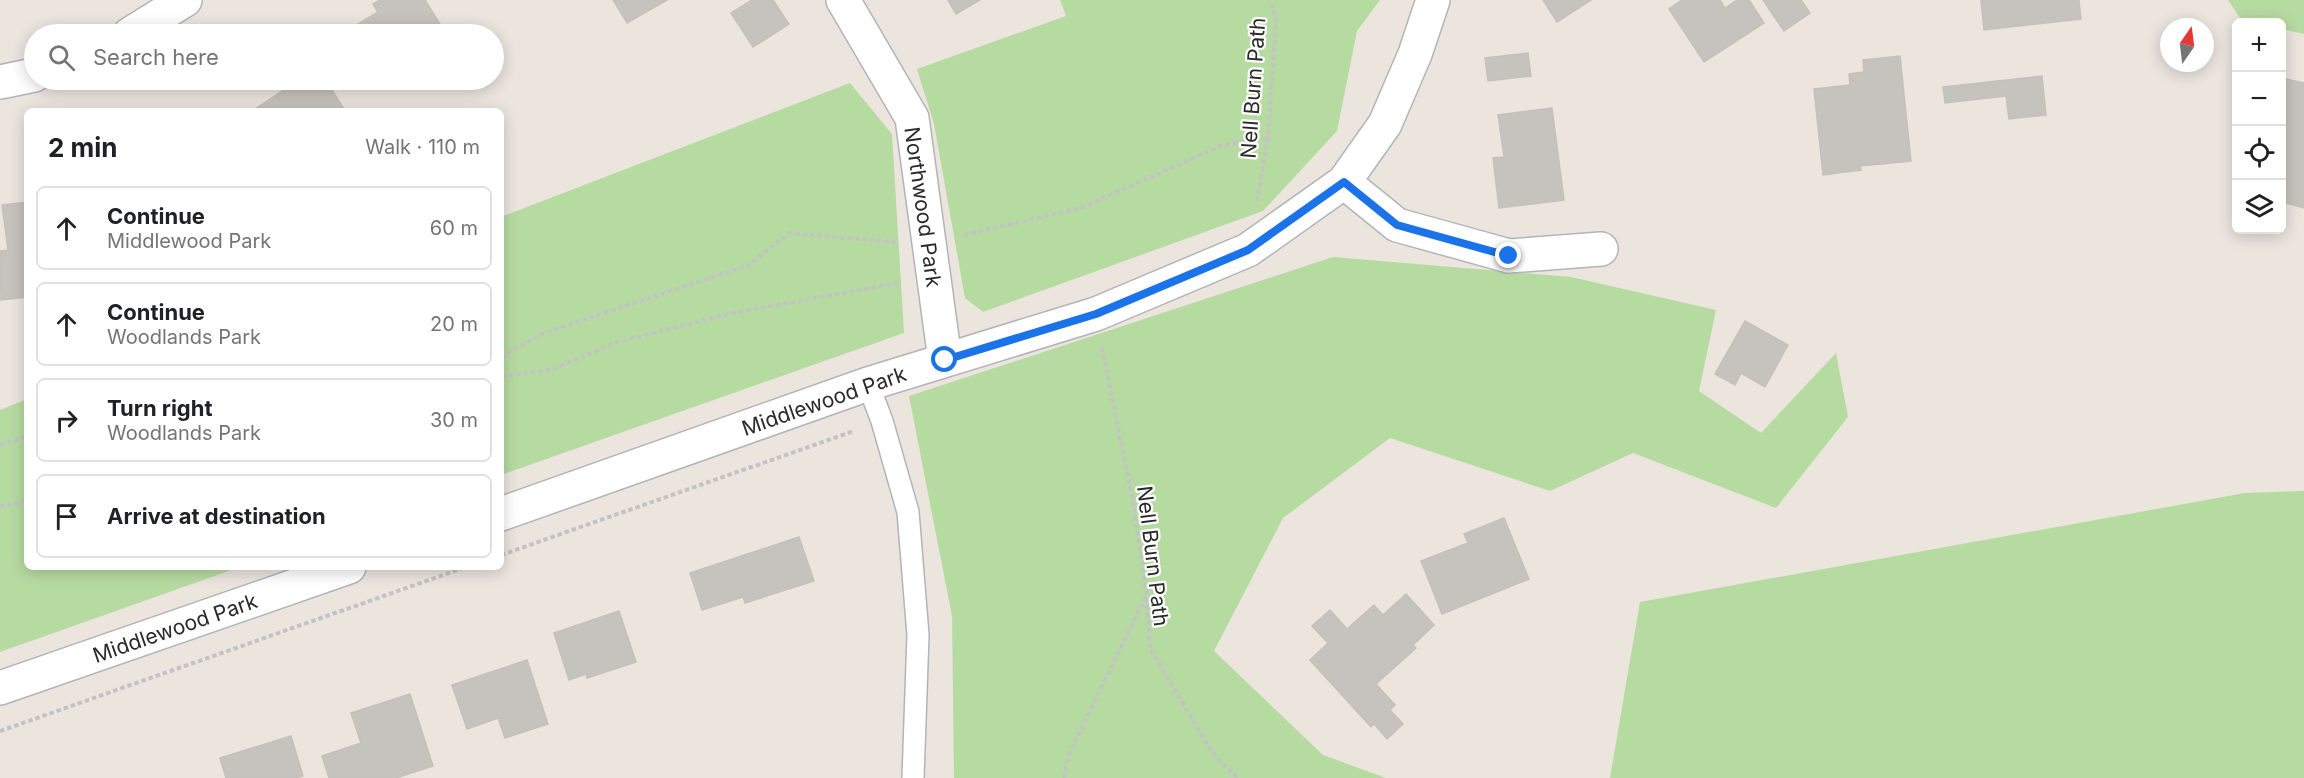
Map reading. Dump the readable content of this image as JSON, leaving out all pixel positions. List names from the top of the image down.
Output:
{
  "streets": {
    "street": ["Northwood Park", "Middlewood Park"],
    "path": ["Nell Burn Path"]
  },
  "crossings": [
    ["Nell Burn Path", "Middlewood Park"],
    ["Northwood Park", "Middlewood Park"]
  ],
  "north": "top",
  "page": {
    "map_buttons": ["+", "−"],
    "search": "Search here",
    "heading": ["2 min", "Walk · 110 m"],
    "list": [
      ["Continue", "Middlewood Park", "60 m"],
      ["Continue", "Woodlands Park", "20 m"],
      ["Turn right", "Woodlands Park", "30 m"],
      "Arrive at destination"
    ]
  }
}
